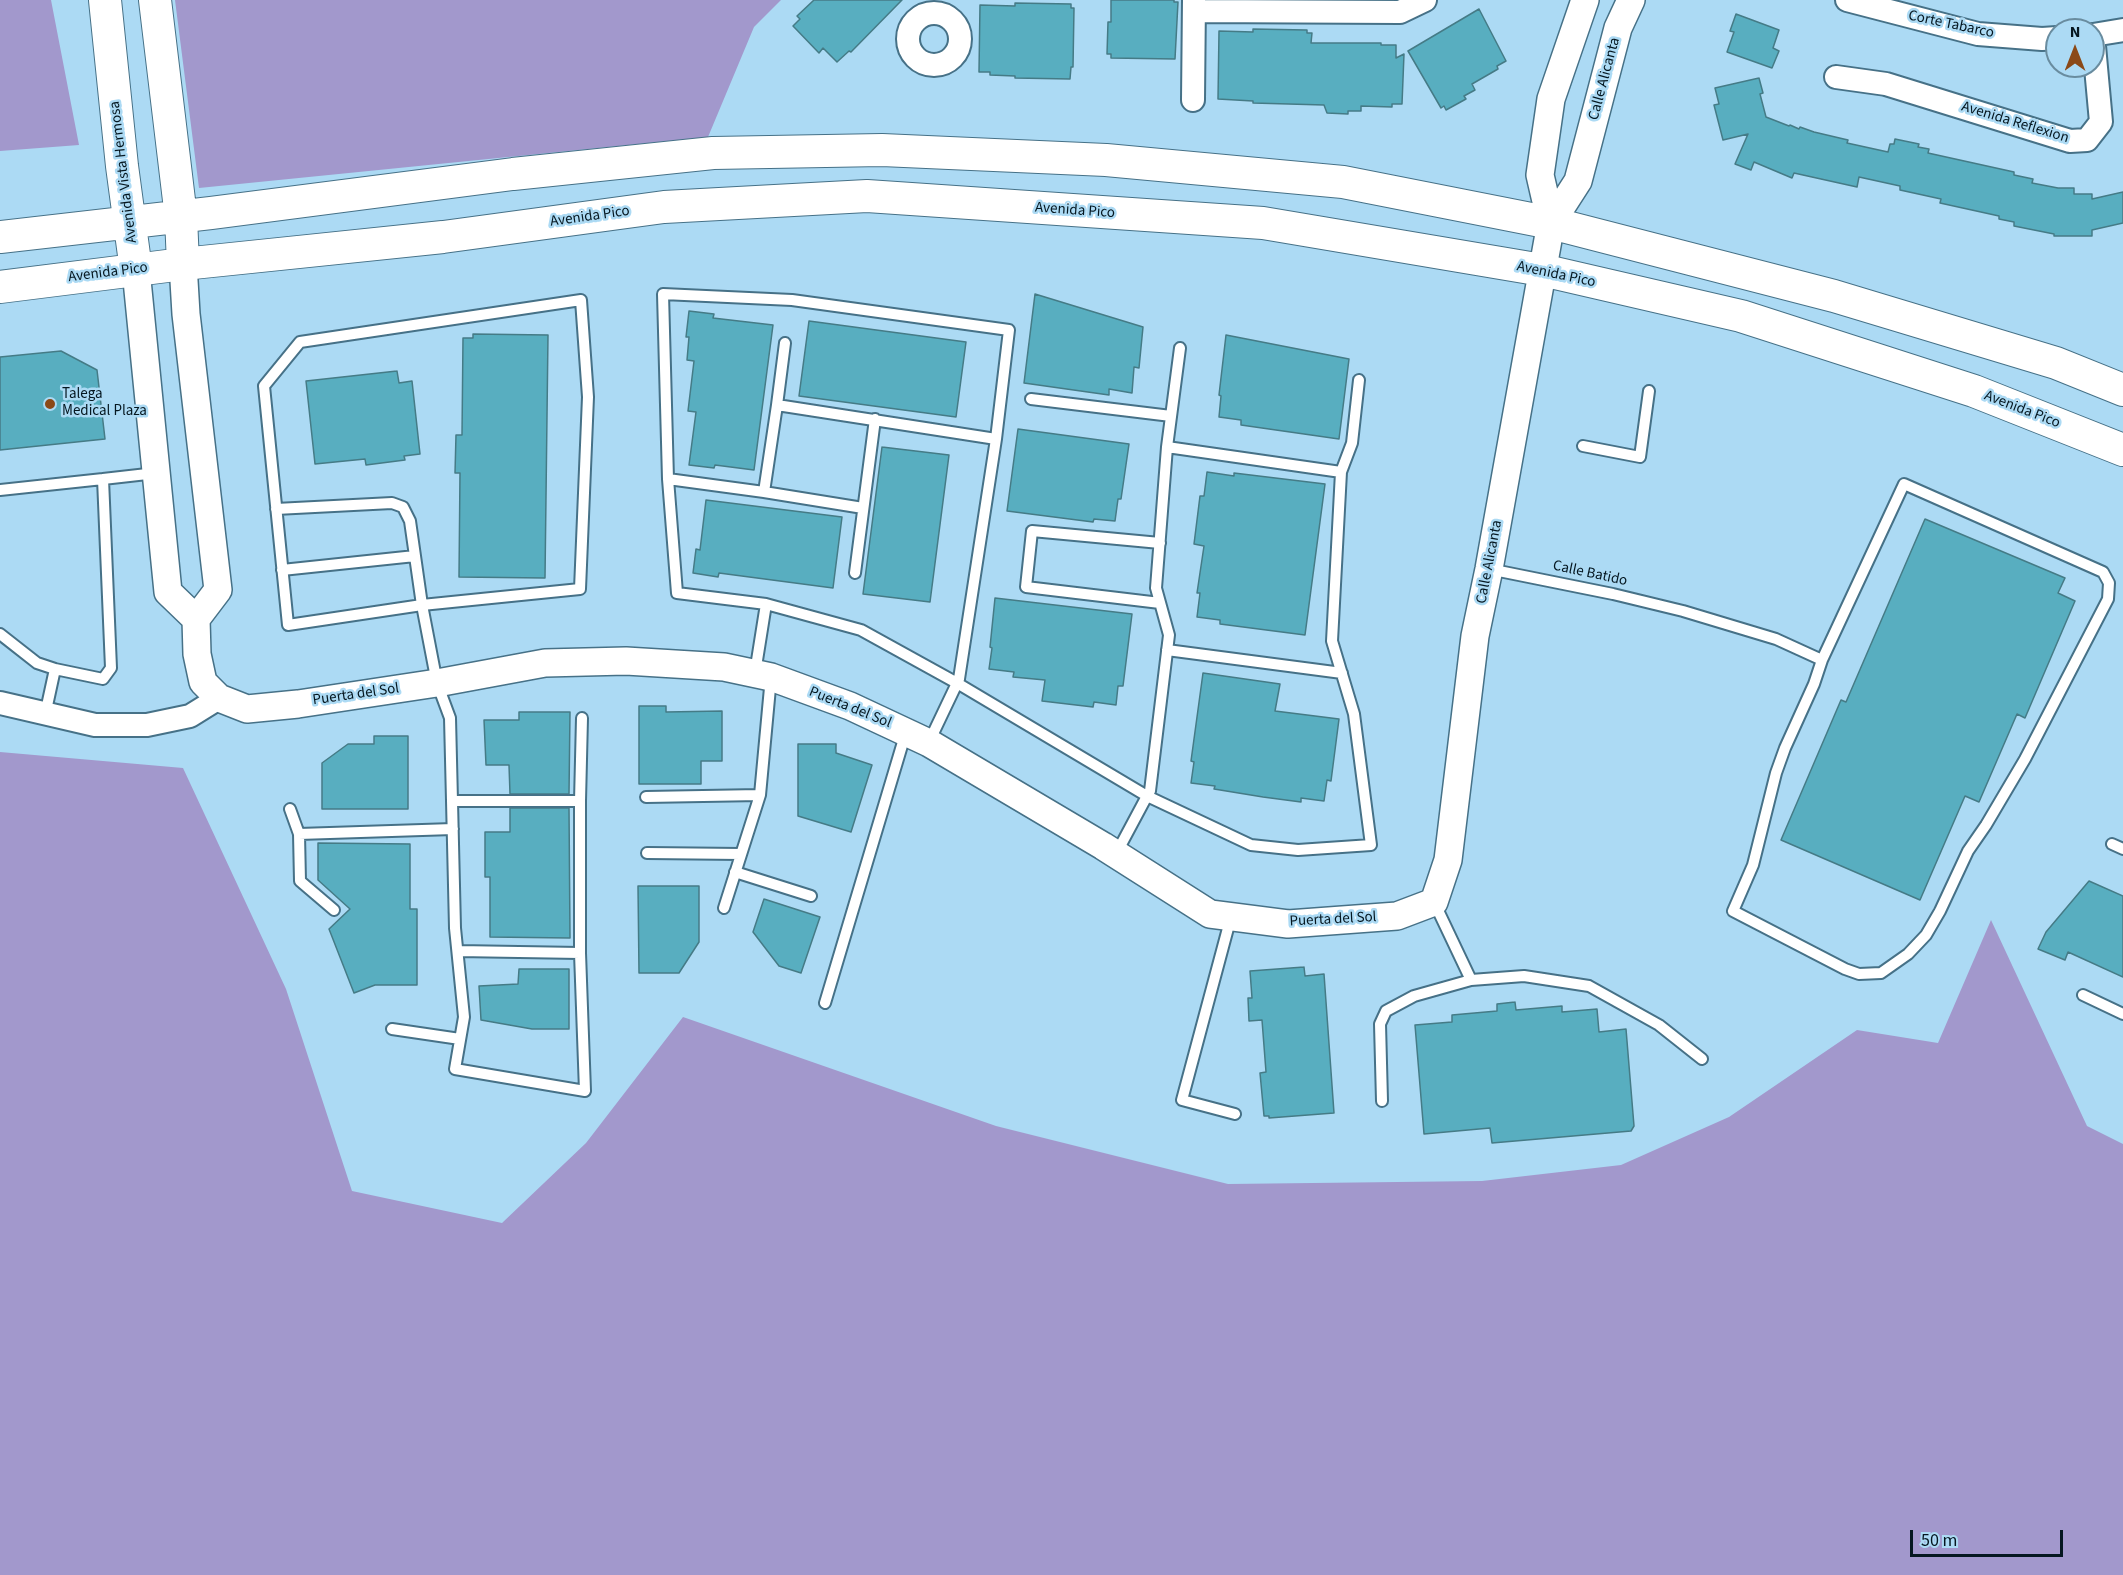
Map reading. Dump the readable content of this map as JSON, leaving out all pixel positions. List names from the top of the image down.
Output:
{
  "streets": {
    "main road": ["Avenida Vista Hermosa", "Avenida Pico"],
    "street": [
      "Corte Tabarco",
      "Calle Alicanta",
      "Avenida Reflexion",
      "Puerta del Sol"
    ],
    "lane": ["Calle Batido"]
  },
  "crossings": [
    ["Calle Alicanta", "Avenida Pico"],
    ["Calle Alicanta", "Calle Batido"],
    ["Calle Alicanta", "Puerta del Sol"],
    ["Avenida Vista Hermosa", "Avenida Pico"]
  ],
  "places": ["Talega Medical Plaza"],
  "scale_bar": "50 m",
  "north": "top"
}
